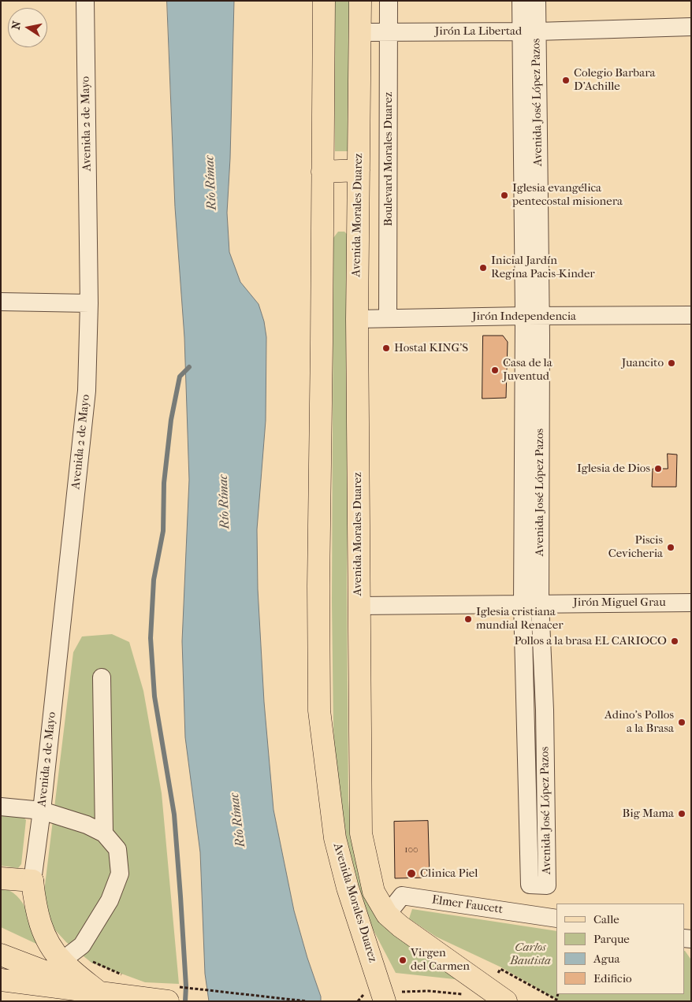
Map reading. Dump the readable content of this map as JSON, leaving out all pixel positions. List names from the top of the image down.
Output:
{
  "streets": {
    "main road": ["Avenida Morales Duarez"],
    "street": [
      "Jirón La Libertad",
      "Avenida José López Pazos",
      "Avenida 2 de Mayo",
      "Boulevard Morales Duarez",
      "Jirón Independencia",
      "Jirón Miguel Grau",
      "Elmer Faucett"
    ]
  },
  "crossings": [
    ["Jirón La Libertad", "Avenida José López Pazos"],
    ["Jirón La Libertad", "Boulevard Morales Duarez"],
    ["Jirón La Libertad", "Avenida Morales Duarez"],
    ["Avenida José López Pazos", "Jirón Independencia"],
    ["Avenida José López Pazos", "Jirón Miguel Grau"],
    ["Boulevard Morales Duarez", "Jirón Independencia"],
    ["Avenida Morales Duarez", "Jirón Independencia"],
    ["Avenida Morales Duarez", "Jirón Miguel Grau"],
    ["Avenida Morales Duarez", "Elmer Faucett"]
  ],
  "water": ["Río Rímac"],
  "parks": ["Carlos Bautista"],
  "places": [
    "Colegio Barbara D'Achille",
    "Iglesia evangélica pentecostal misionera",
    "Inicial Jardín Regina Pacis-Kinder",
    "Hostal KING'S",
    "Juancito",
    "Casa de la Juventud",
    "Iglesia de Dios",
    "Piscis Cevicheria",
    "Iglesia cristiana mundial Renacer",
    "Pollos a la brasa EL CARIOCO",
    "Adino's Pollos a la Brasa",
    "Big Mama",
    "Clinica Piel",
    "Virgen del Carmen"
  ],
  "house_numbers": ["100"],
  "legend": [
    "Calle",
    "Parque",
    "Agua",
    "Edificio"
  ],
  "north": "left"
}
